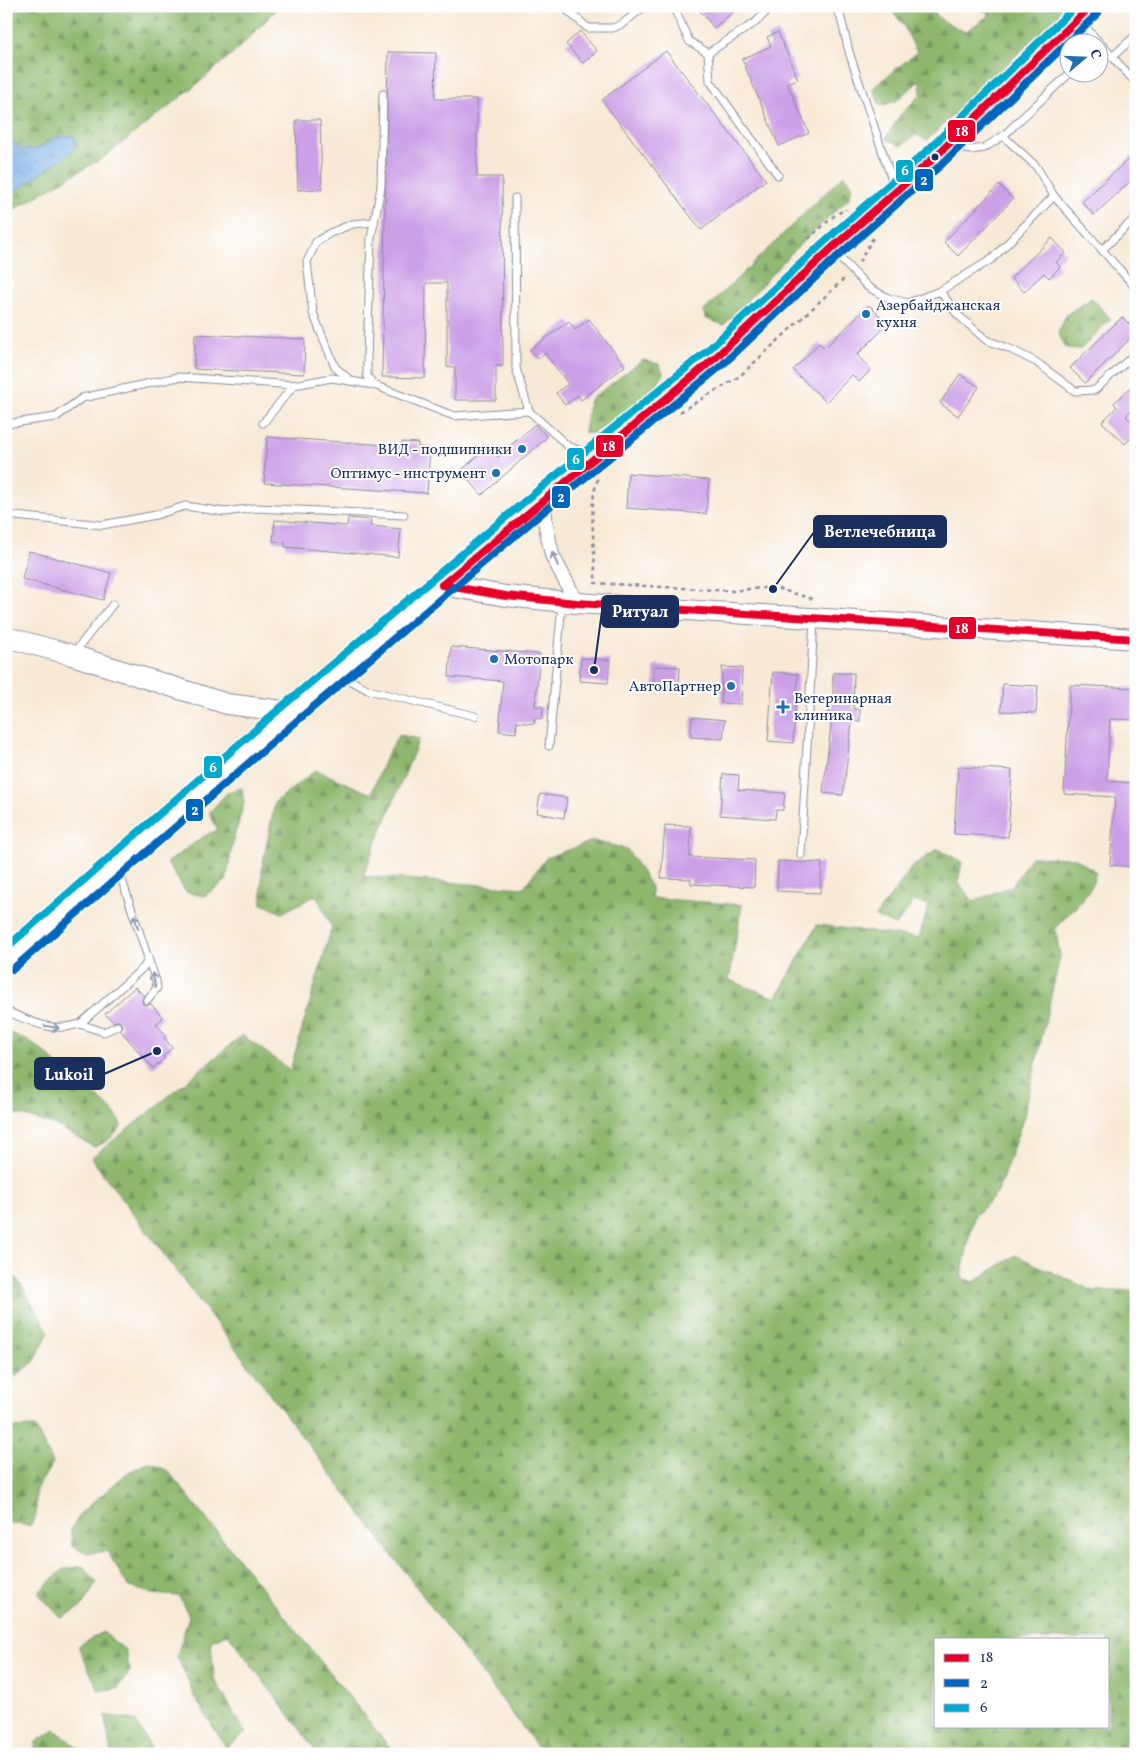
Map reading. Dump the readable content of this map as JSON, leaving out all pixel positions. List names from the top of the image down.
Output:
{
  "places": {
    "other": [
      "Азербайджанская кухня",
      "ВИД - подшипники",
      "Оптимус - инструмент",
      "Ветлечебница",
      "Мотопарк",
      "Ритуал",
      "АвтоПартнер",
      "Lukoil"
    ],
    "health": ["Ветеринарная клиника"]
  },
  "lines": ["transit line 18", "transit line 6", "transit line 2"],
  "legend": ["18", "2", "6"],
  "north": "right"
}
